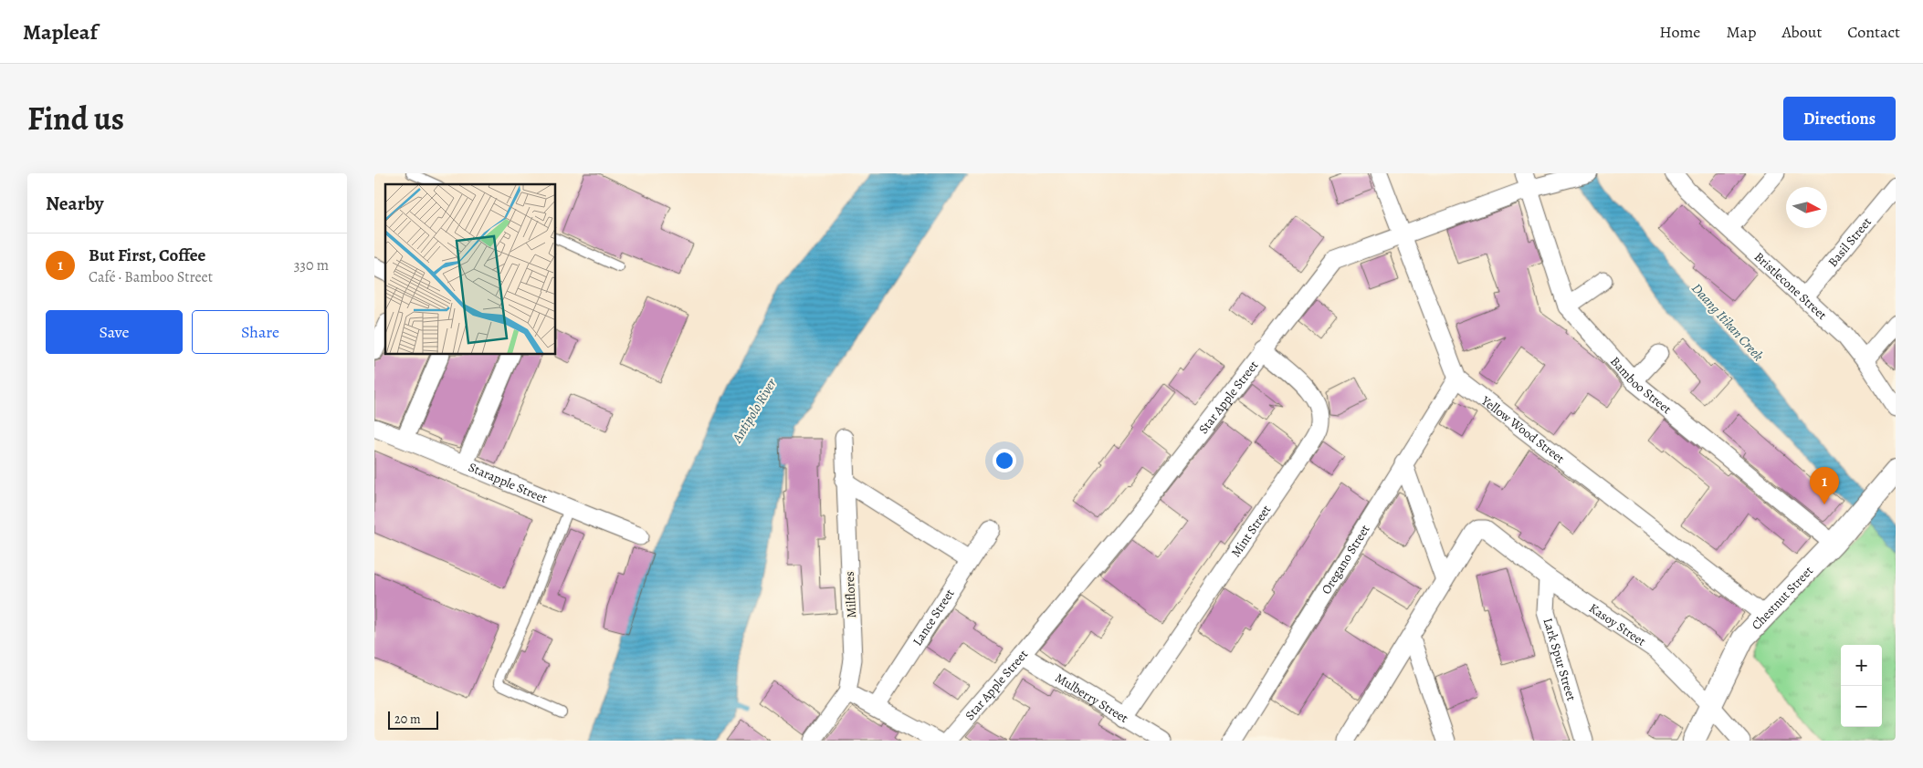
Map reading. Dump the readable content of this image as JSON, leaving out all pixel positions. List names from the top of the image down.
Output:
{
  "streets": {
    "street": [
      "Basil Street",
      "Bristlecone Street",
      "Bamboo Street",
      "Star Apple Street",
      "Yellow Wood Street",
      "Starapple Street",
      "Mint Street",
      "Oregano Street",
      "Milflores",
      "Chestnut Street",
      "Lance Street",
      "Kasoy Street",
      "Lark Spur Street",
      "Mulberry Street"
    ]
  },
  "crossings": [
    ["Basil Street", "Bristlecone Street"],
    ["Bamboo Street", "Star Apple Street"],
    ["Bamboo Street", "Chestnut Street"],
    ["Star Apple Street", "Mint Street"],
    ["Star Apple Street", "Mulberry Street"],
    ["Yellow Wood Street", "Oregano Street"],
    ["Yellow Wood Street", "Chestnut Street"],
    ["Mint Street", "Mulberry Street"],
    ["Chestnut Street", "Kasoy Street"],
    ["Kasoy Street", "Lark Spur Street"]
  ],
  "water": ["Daang Itikan Creek", "Antipolo River"],
  "scale_bar": "20 m",
  "north": "right",
  "page": {
    "header": "Mapleaf",
    "nav": [
      "Home",
      "Map",
      "About",
      "Contact"
    ],
    "title": "Find us",
    "buttons": [
      "Directions",
      ["Save", "Share"]
    ],
    "heading": "Nearby",
    "list": [
      {
        "mark": "1",
        "name": "But First, Coffee",
        "note": "Café · Bamboo Street",
        "value": "330 m"
      }
    ],
    "pins": "1",
    "map_buttons": ["+", "−"],
    "scale": "20 m"
  }
}
